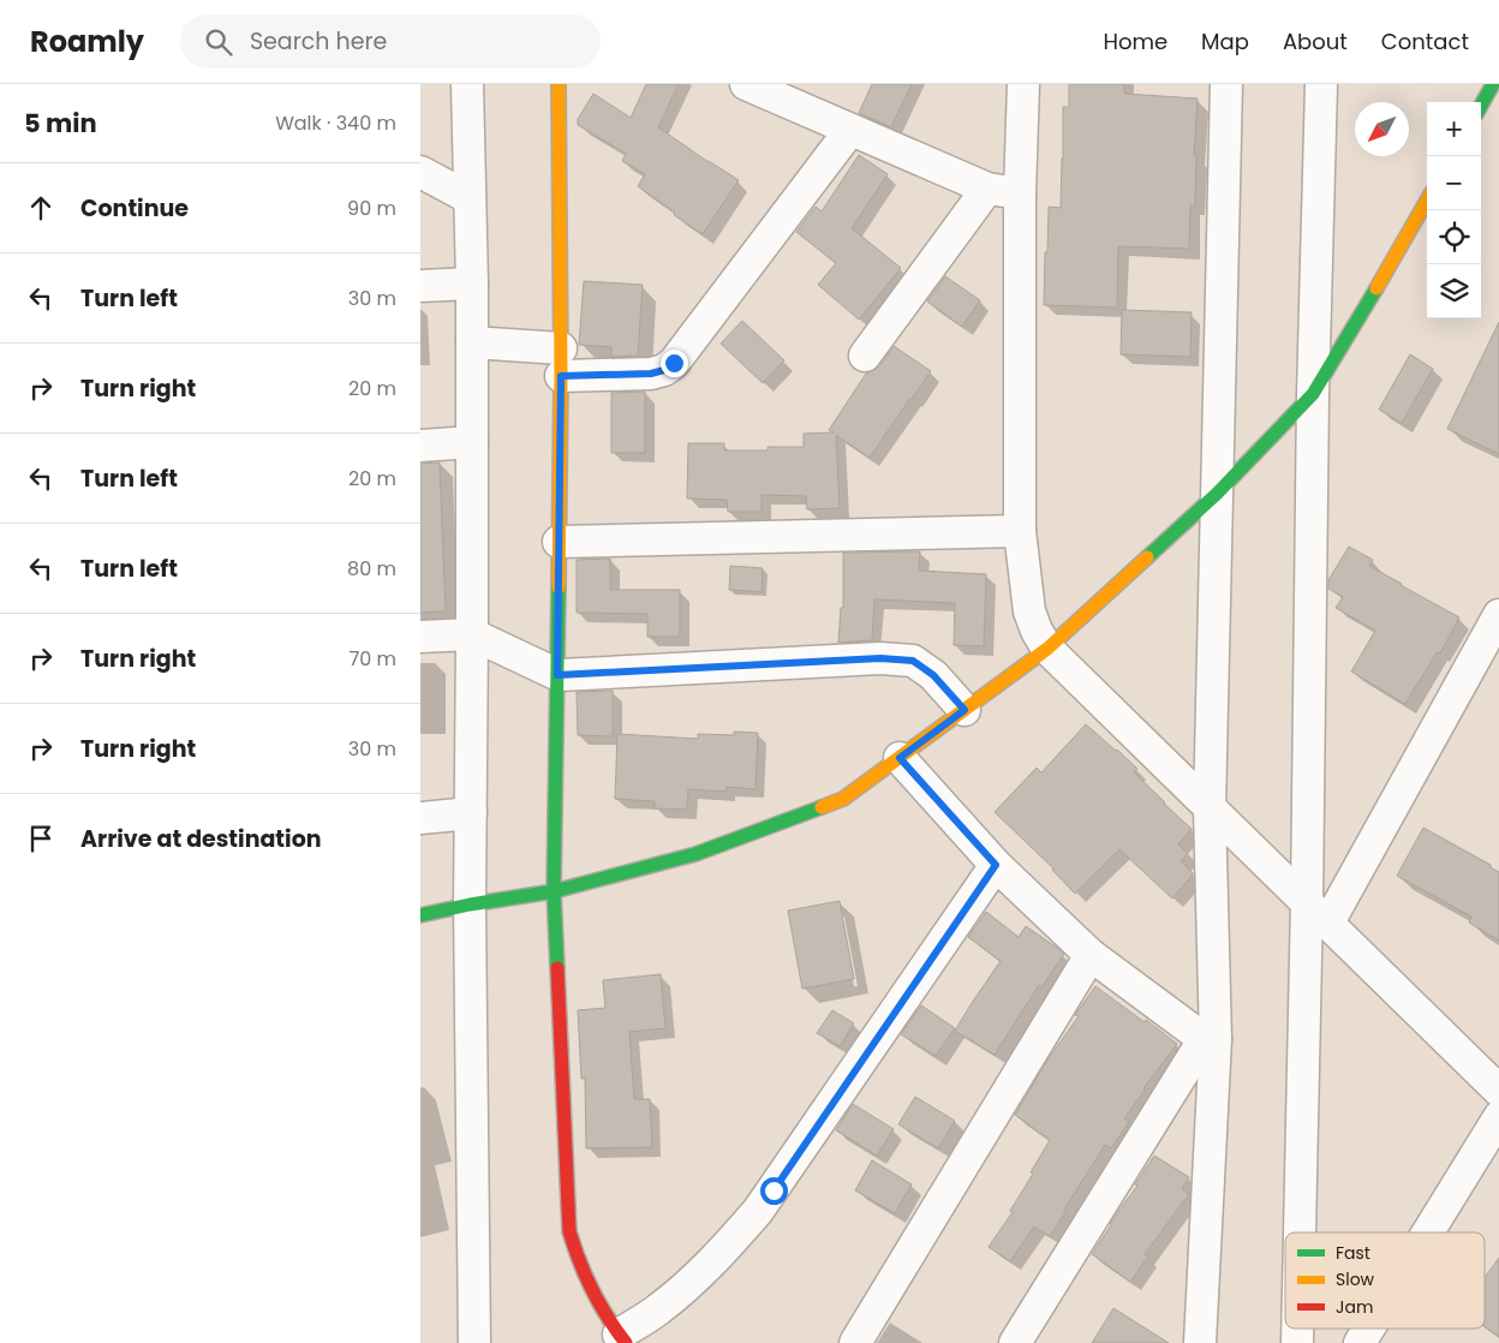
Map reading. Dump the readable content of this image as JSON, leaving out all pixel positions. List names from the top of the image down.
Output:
{
  "legend": ["Fast", "Slow", "Jam"],
  "north": "bottom left",
  "page": {
    "header": "Roamly",
    "search": "Search here",
    "nav": [
      "Home",
      "Map",
      "About",
      "Contact"
    ],
    "heading": ["5 min", "Walk · 340 m"],
    "map_buttons": ["+", "−"],
    "list": [
      ["Continue", "90 m"],
      ["Turn left", "30 m"],
      ["Turn right", "20 m"],
      ["Turn left", "20 m"],
      ["Turn left", "80 m"],
      ["Turn right", "70 m"],
      ["Turn right", "30 m"],
      "Arrive at destination"
    ]
  }
}
